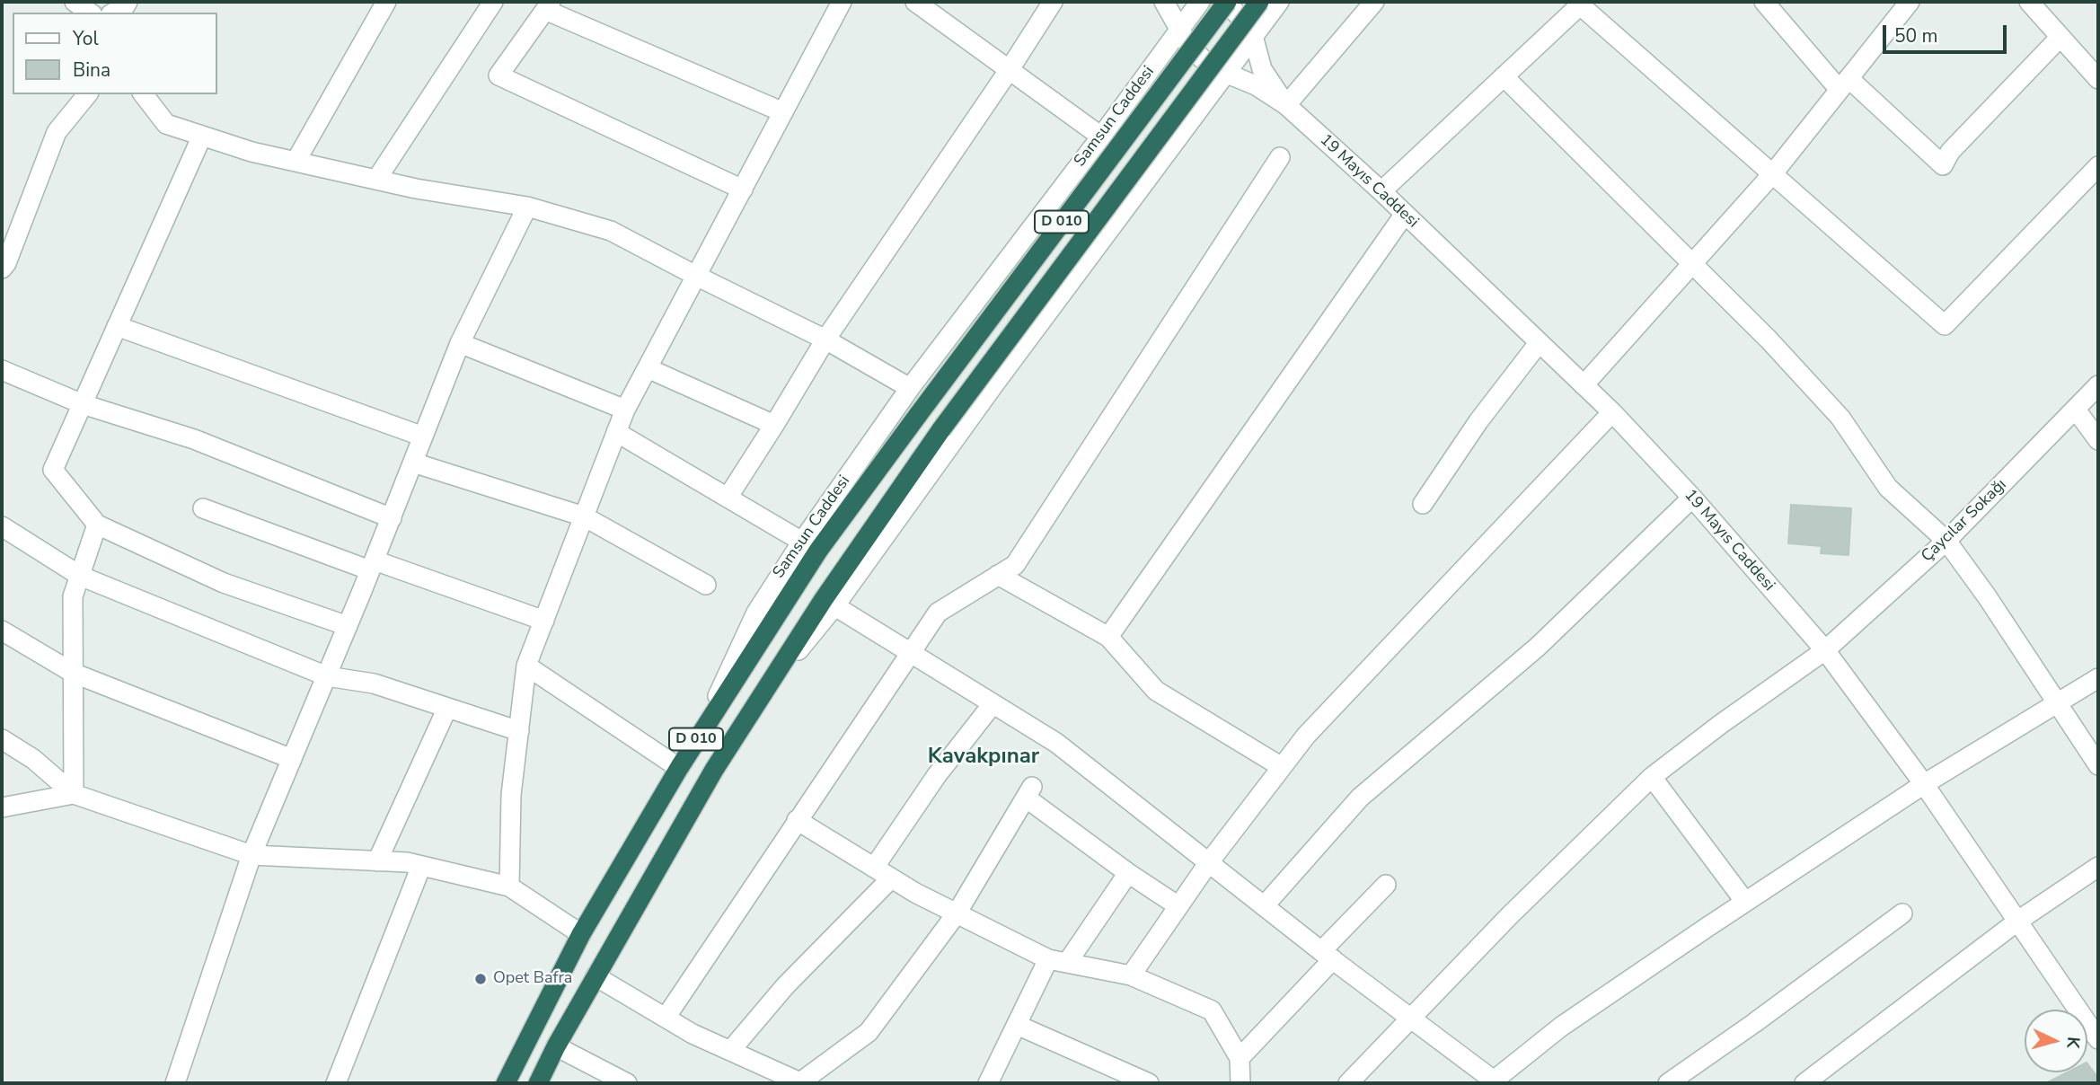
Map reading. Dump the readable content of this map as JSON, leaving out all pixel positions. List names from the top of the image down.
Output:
{
  "streets": {
    "highway": ["Samsun Caddesi", "D 010"],
    "street": ["19 Mayıs Caddesi", "Çaycılar Sokağı"]
  },
  "crossings": [
    ["Samsun Caddesi", "19 Mayıs Caddesi"],
    ["19 Mayıs Caddesi", "Çaycılar Sokağı"]
  ],
  "districts": ["Kavakpınar"],
  "places": ["Opet Bafra"],
  "legend": ["Yol", "Bina"],
  "scale_bar": "50 m",
  "north": "right"
}
